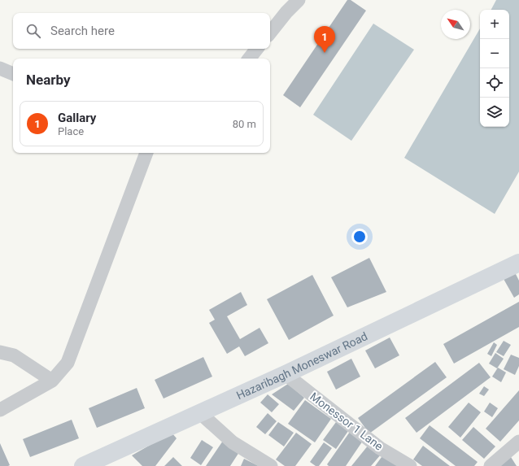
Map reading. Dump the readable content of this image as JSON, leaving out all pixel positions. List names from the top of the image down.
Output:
{
  "streets": {
    "street": ["Hazaribagh Moneswar Road", "Monessor 1 Lane"]
  },
  "crossings": [
    ["Hazaribagh Moneswar Road", "Monessor 1 Lane"]
  ],
  "north": "top left",
  "page": {
    "map_buttons": ["+", "−"],
    "search": "Search here",
    "pins": "1",
    "heading": "Nearby",
    "list": [
      {
        "mark": "1",
        "name": "Gallary",
        "note": "Place",
        "value": "80 m"
      }
    ]
  }
}
